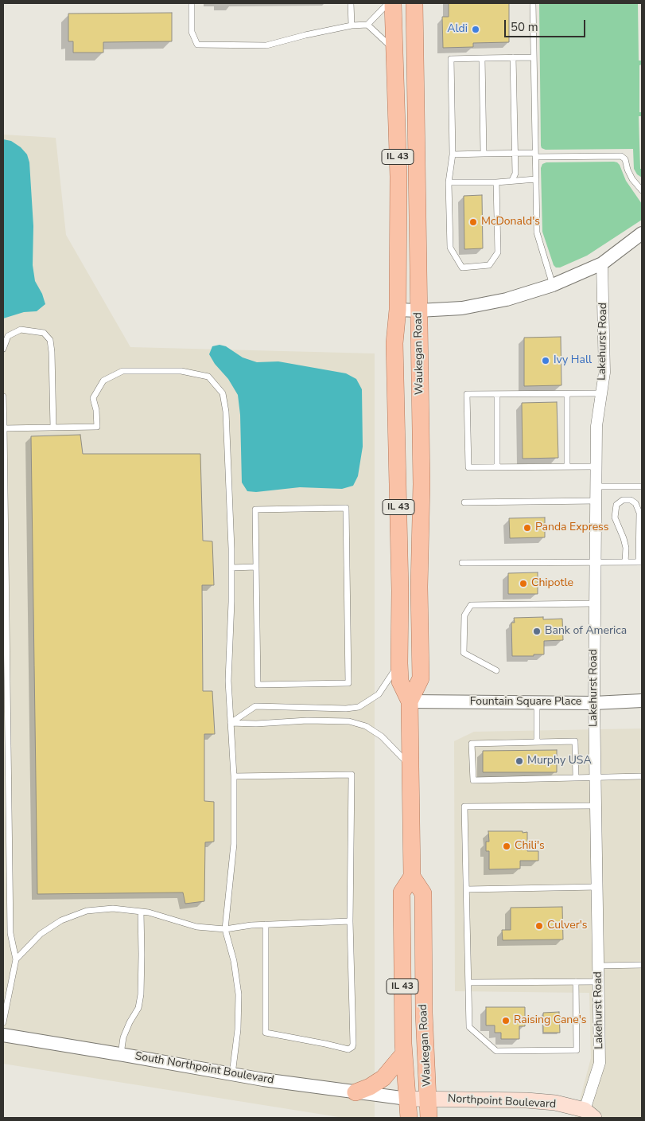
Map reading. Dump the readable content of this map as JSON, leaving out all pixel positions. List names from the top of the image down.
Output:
{
  "streets": {
    "main road": ["IL 43", "Waukegan Road", "Northpoint Boulevard"],
    "street": ["Lakehurst Road", "Fountain Square Place", "South Northpoint Boulevard"]
  },
  "crossings": [
    ["IL 43", "Waukegan Road"],
    ["IL 43", "South Northpoint Boulevard"],
    ["IL 43", "Northpoint Boulevard"],
    ["Lakehurst Road", "Fountain Square Place"],
    ["Lakehurst Road", "Northpoint Boulevard"],
    ["Waukegan Road", "Fountain Square Place"],
    ["Waukegan Road", "South Northpoint Boulevard"],
    ["Waukegan Road", "Northpoint Boulevard"],
    ["South Northpoint Boulevard", "Northpoint Boulevard"]
  ],
  "places": [
    "Aldi",
    "McDonald's",
    "Ivy Hall",
    "Panda Express",
    "Chipotle",
    "Bank of America",
    "Murphy USA",
    "Chili's",
    "Culver's",
    "Raising Cane's"
  ],
  "scale_bar": "50 m"
}
